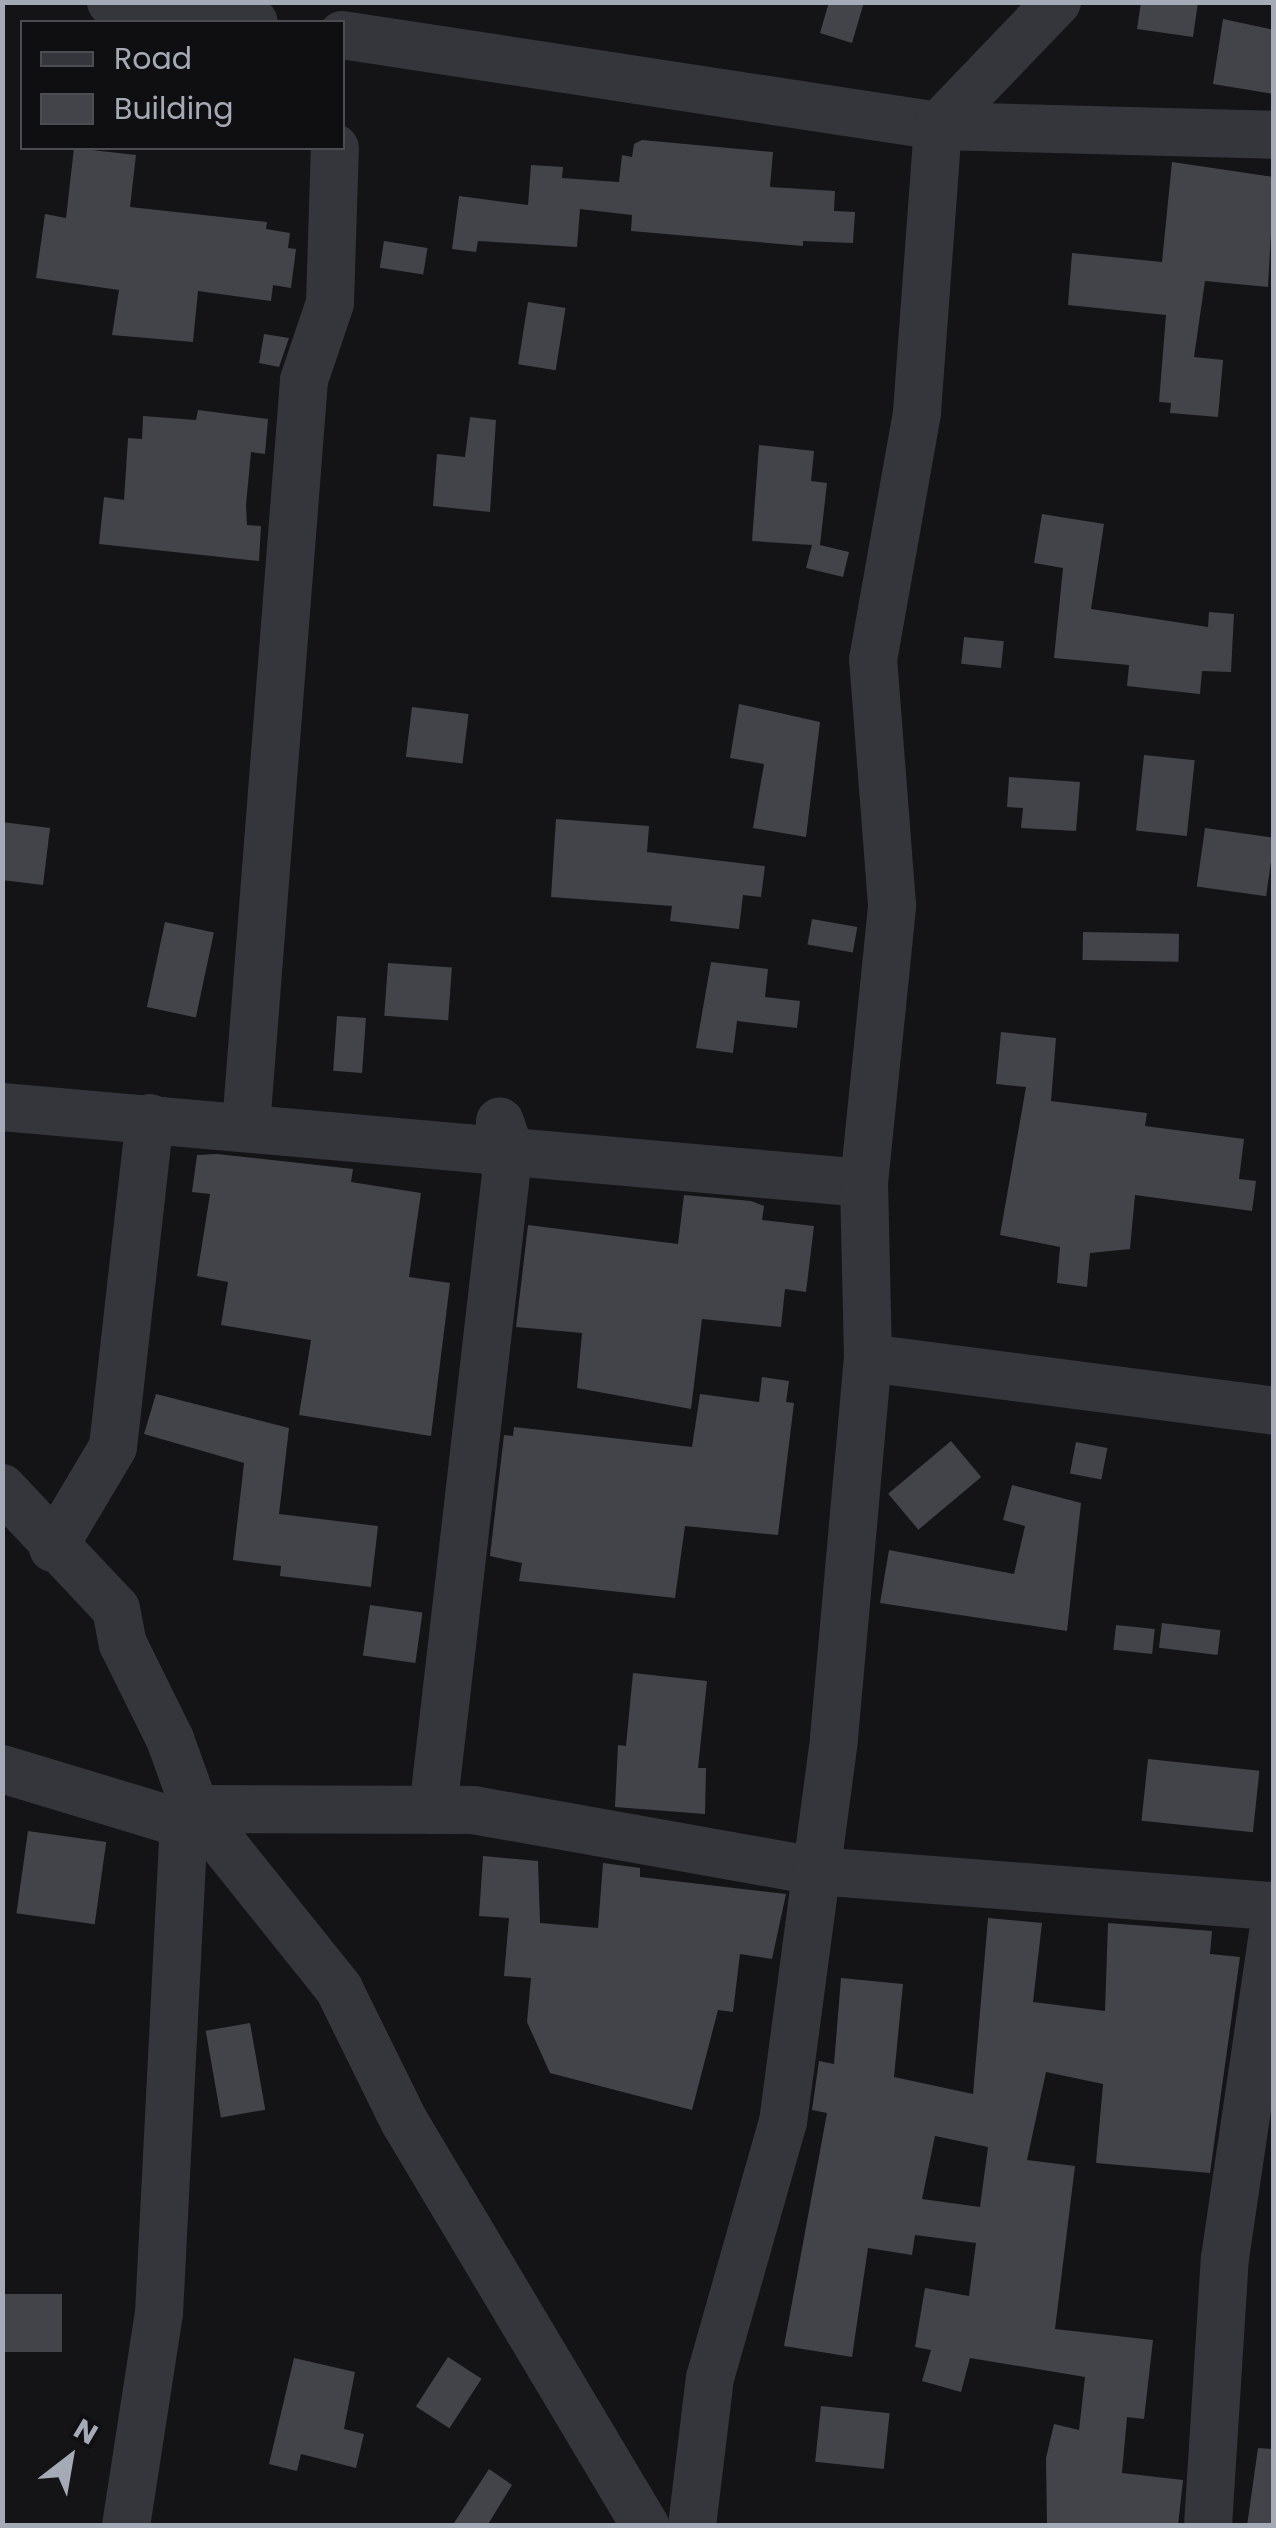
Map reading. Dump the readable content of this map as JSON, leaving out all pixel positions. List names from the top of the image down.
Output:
{
  "legend": ["Road", "Building"],
  "north": "top right"
}
